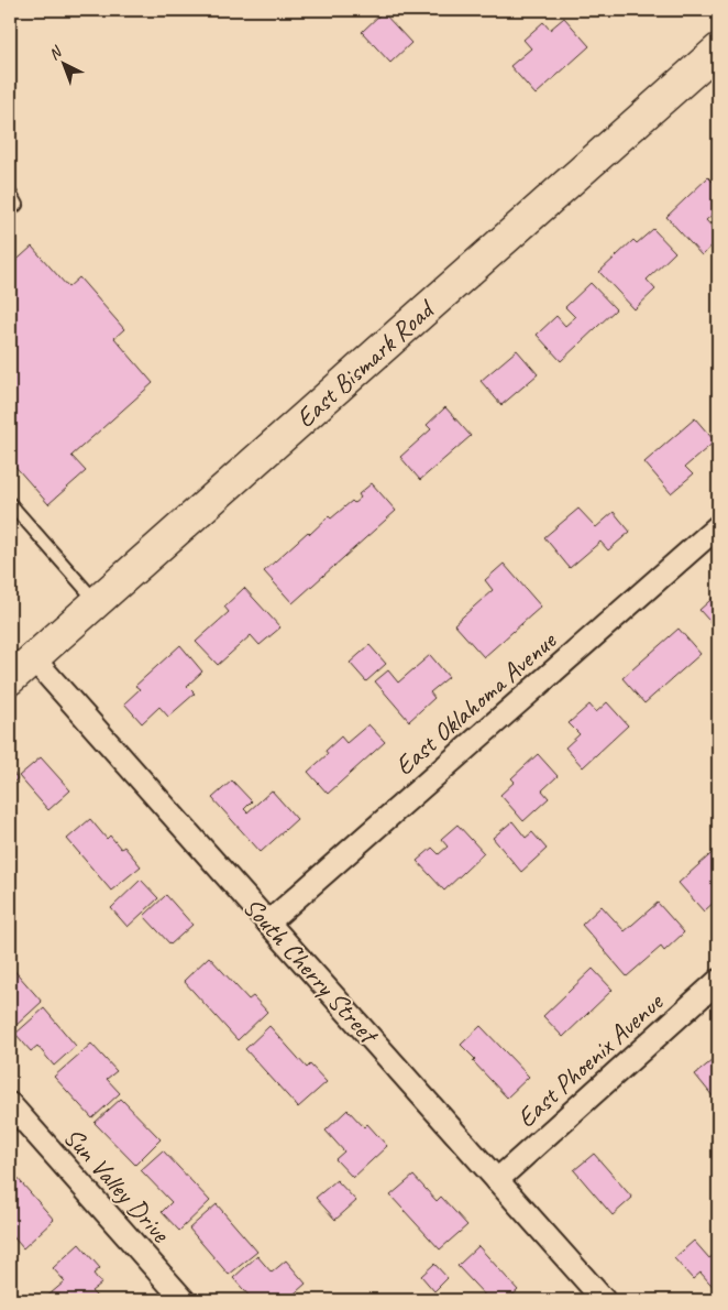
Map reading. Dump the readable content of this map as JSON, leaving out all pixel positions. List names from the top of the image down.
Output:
{
  "streets": {
    "street": [
      "East Bismark Road",
      "East Oklahoma Avenue",
      "South Cherry Street",
      "East Phoenix Avenue",
      "Sun Valley Drive"
    ]
  },
  "crossings": [
    ["East Bismark Road", "South Cherry Street"],
    ["East Oklahoma Avenue", "South Cherry Street"],
    ["South Cherry Street", "East Phoenix Avenue"]
  ],
  "north": "top left"
}
